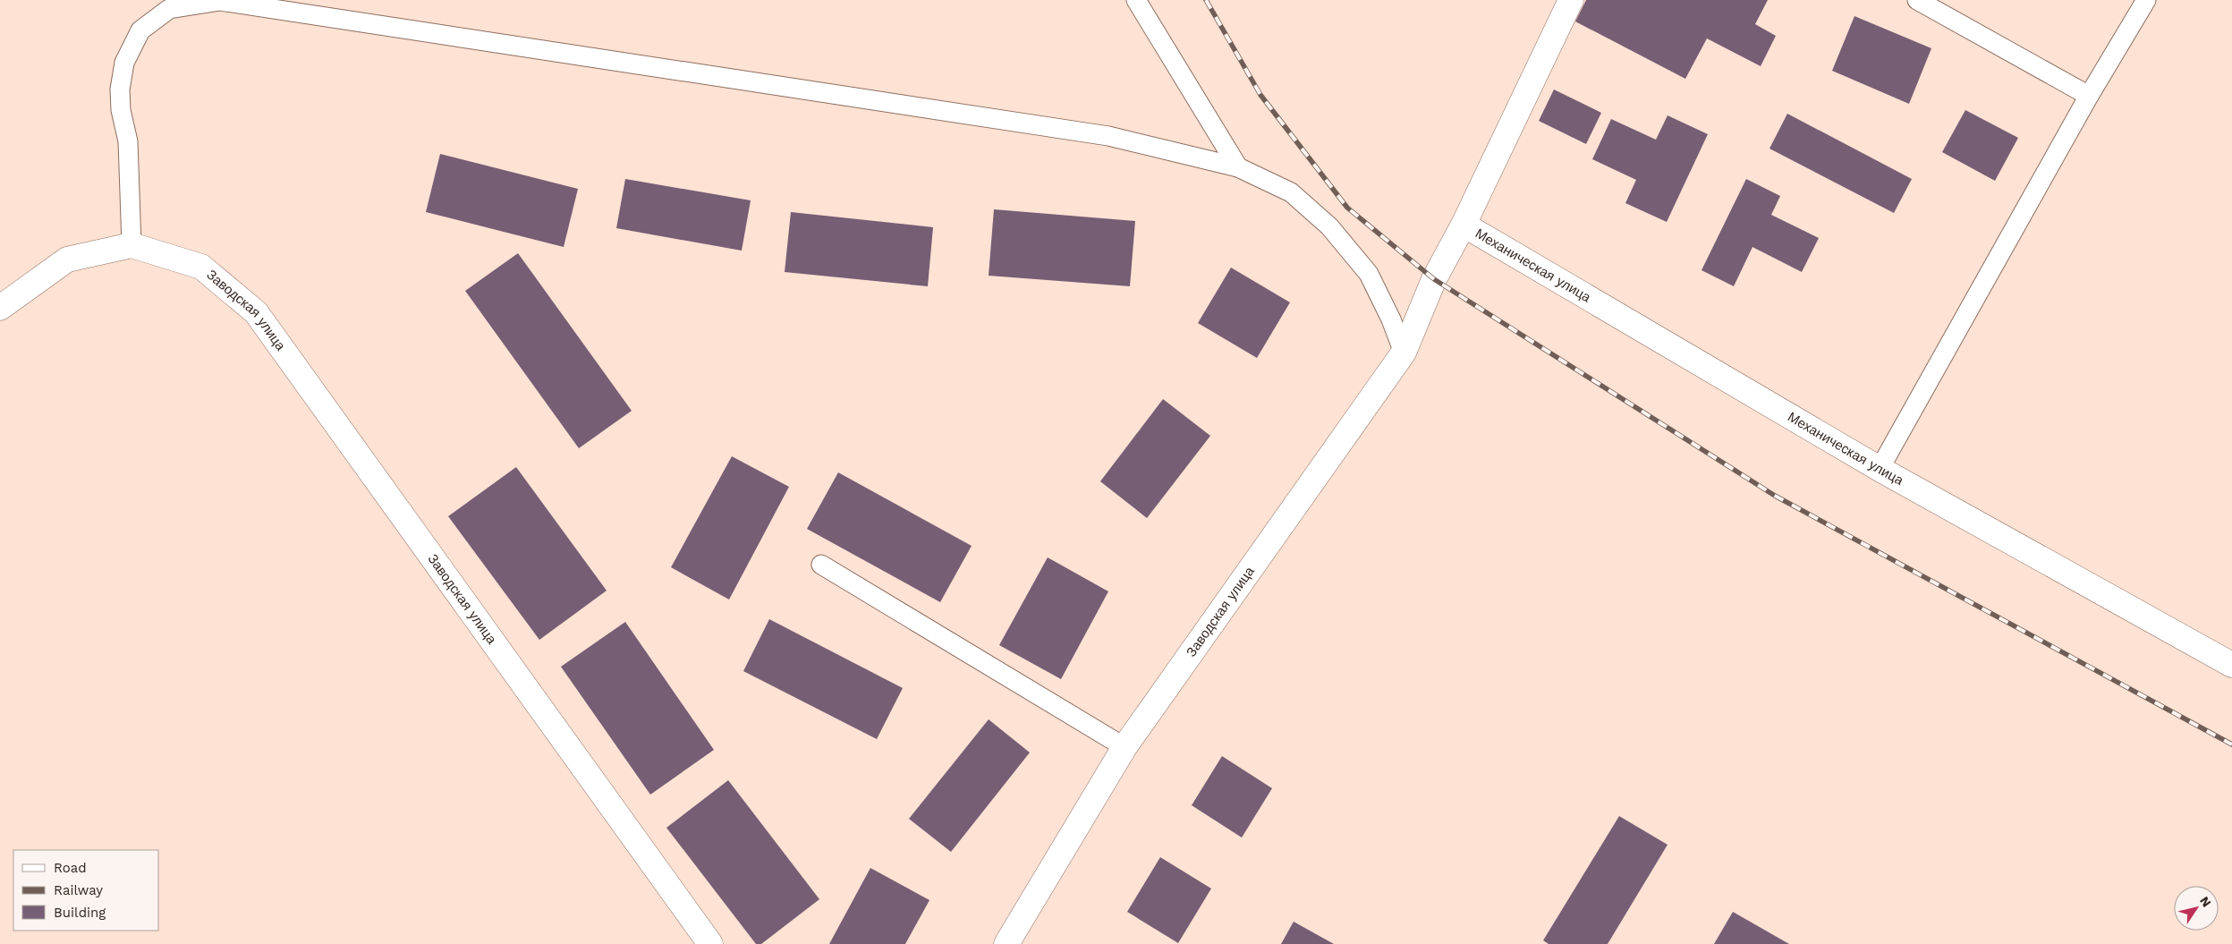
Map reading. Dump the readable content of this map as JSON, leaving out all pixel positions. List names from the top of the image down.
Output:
{
  "streets": {
    "street": ["Механическая улица", "Заводская улица"]
  },
  "crossings": [
    ["Механическая улица", "Заводская улица"]
  ],
  "legend": ["Road", "Railway", "Building"],
  "north": "top right"
}
